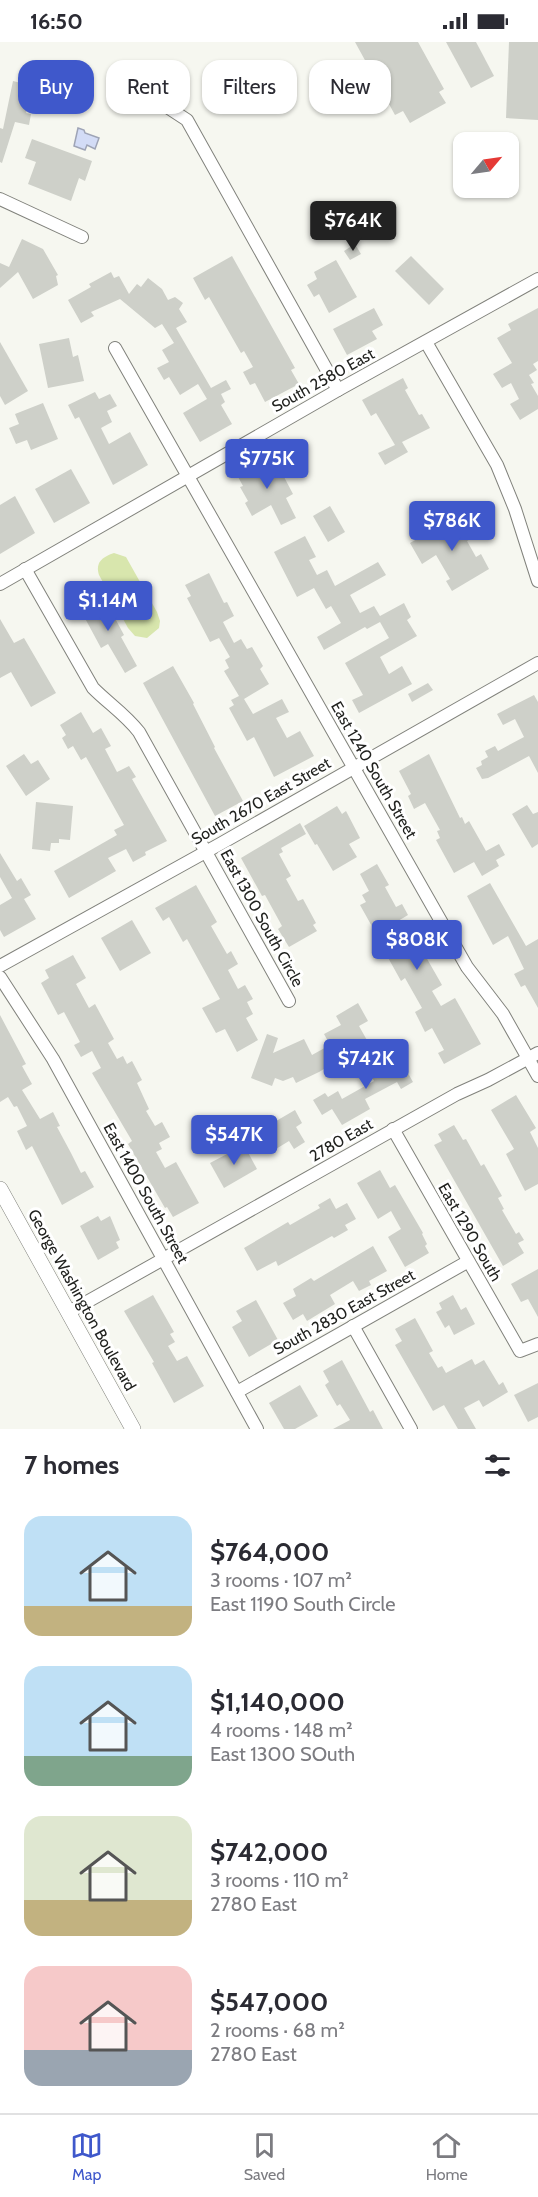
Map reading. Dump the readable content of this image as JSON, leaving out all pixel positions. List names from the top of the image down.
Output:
{
  "streets": {
    "main road": ["George Washington Boulevard"],
    "street": [
      "South 2580 East",
      "East 1240 South Street",
      "South 2670 East Street",
      "East 1300 South Circle",
      "2780 East",
      "East 1400 South Street",
      "East 1290 South",
      "South 2830 East Street"
    ]
  },
  "crossings": [
    ["South 2580 East", "East 1240 South Street"],
    ["South 2580 East", "East 1300 South Circle"],
    ["East 1240 South Street", "South 2670 East Street"],
    ["East 1240 South Street", "2780 East"],
    ["South 2670 East Street", "East 1300 South Circle"],
    ["2780 East", "East 1400 South Street"],
    ["2780 East", "East 1290 South"],
    ["2780 East", "George Washington Boulevard"],
    ["East 1400 South Street", "South 2830 East Street"],
    ["East 1290 South", "South 2830 East Street"]
  ],
  "north": "top right",
  "page": {
    "status": "16:50",
    "chip": [
      "Buy",
      "Rent",
      "Filters",
      "New"
    ],
    "price": [
      "$764K",
      "$775K",
      "$786K",
      "$1.14M",
      "$808K",
      "$742K",
      "$547K"
    ],
    "heading": "7 homes",
    "list": [
      {
        "name": "$764,000",
        "note": "3 rooms · 107 m² · East 1190 South Circle"
      },
      {
        "name": "$1,140,000",
        "note": "4 rooms · 148 m² · East 1300 SOuth"
      },
      {
        "name": "$742,000",
        "note": "3 rooms · 110 m² · 2780 East"
      },
      {
        "name": "$547,000",
        "note": "2 rooms · 68 m² · 2780 East"
      }
    ],
    "tabs": ["Map", "Saved", "Home"]
  }
}
